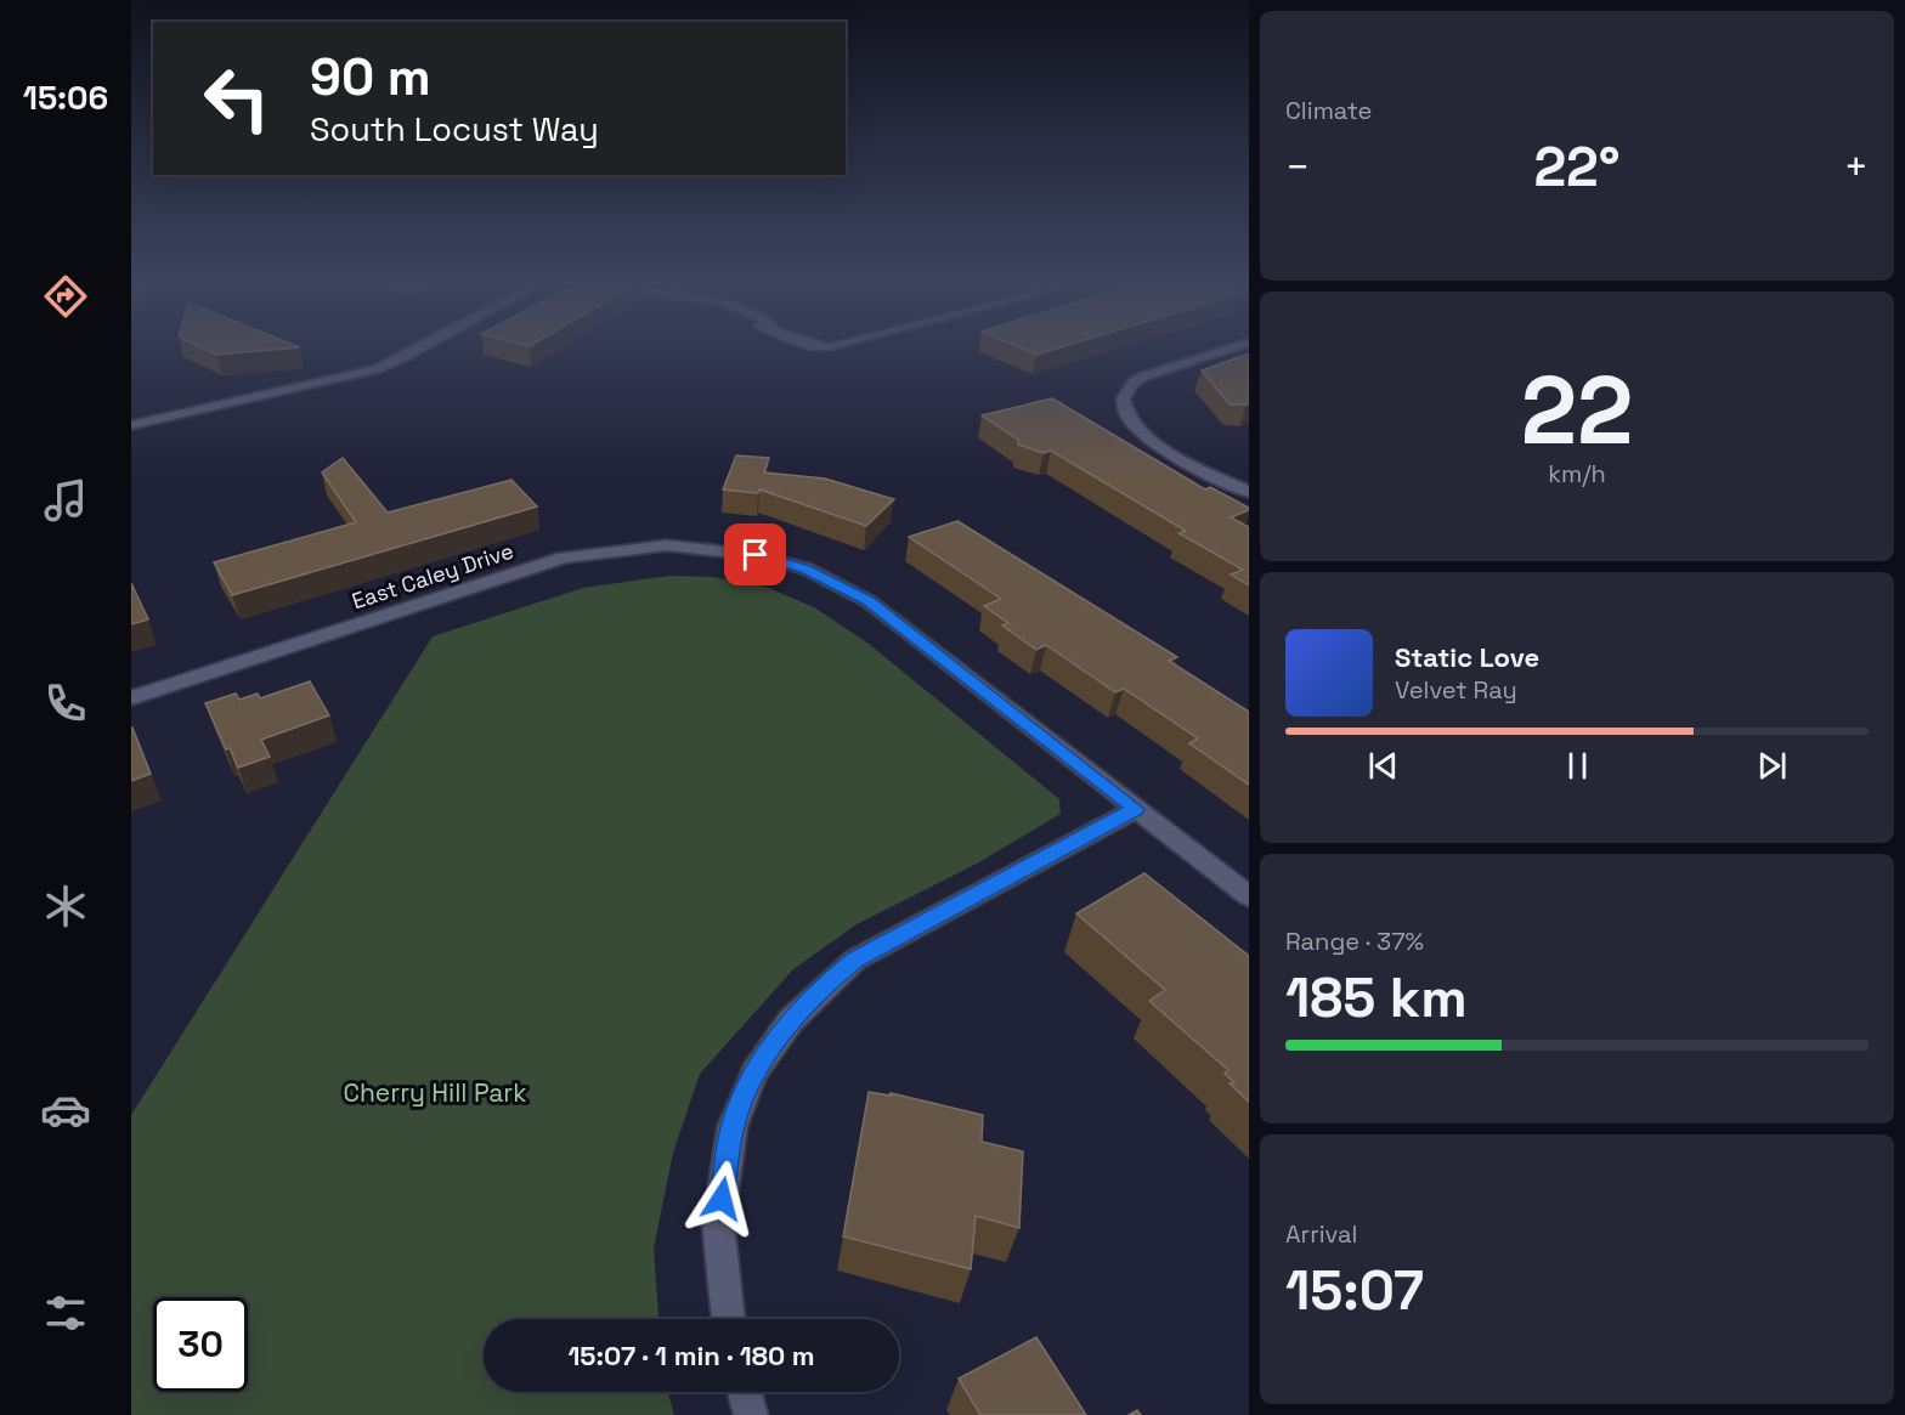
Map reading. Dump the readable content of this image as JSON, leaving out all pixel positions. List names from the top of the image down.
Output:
{
  "streets": {
    "street": ["East Caley Drive"]
  },
  "parks": ["Cherry Hill Park"],
  "page": {
    "tabs": "15:06",
    "tile": [
      "Climate",
      ["22", "km/h"],
      ["Range · 37%", "185 km"],
      ["Arrival", "15:07"]
    ],
    "turn": ["90 m", "South Locust Way"],
    "heat": ["−", "22°", "+"],
    "song": ["Static Love", "Velvet Ray"],
    "limit": "30",
    "trip": "15:07 · 1 min · 180 m"
  }
}
